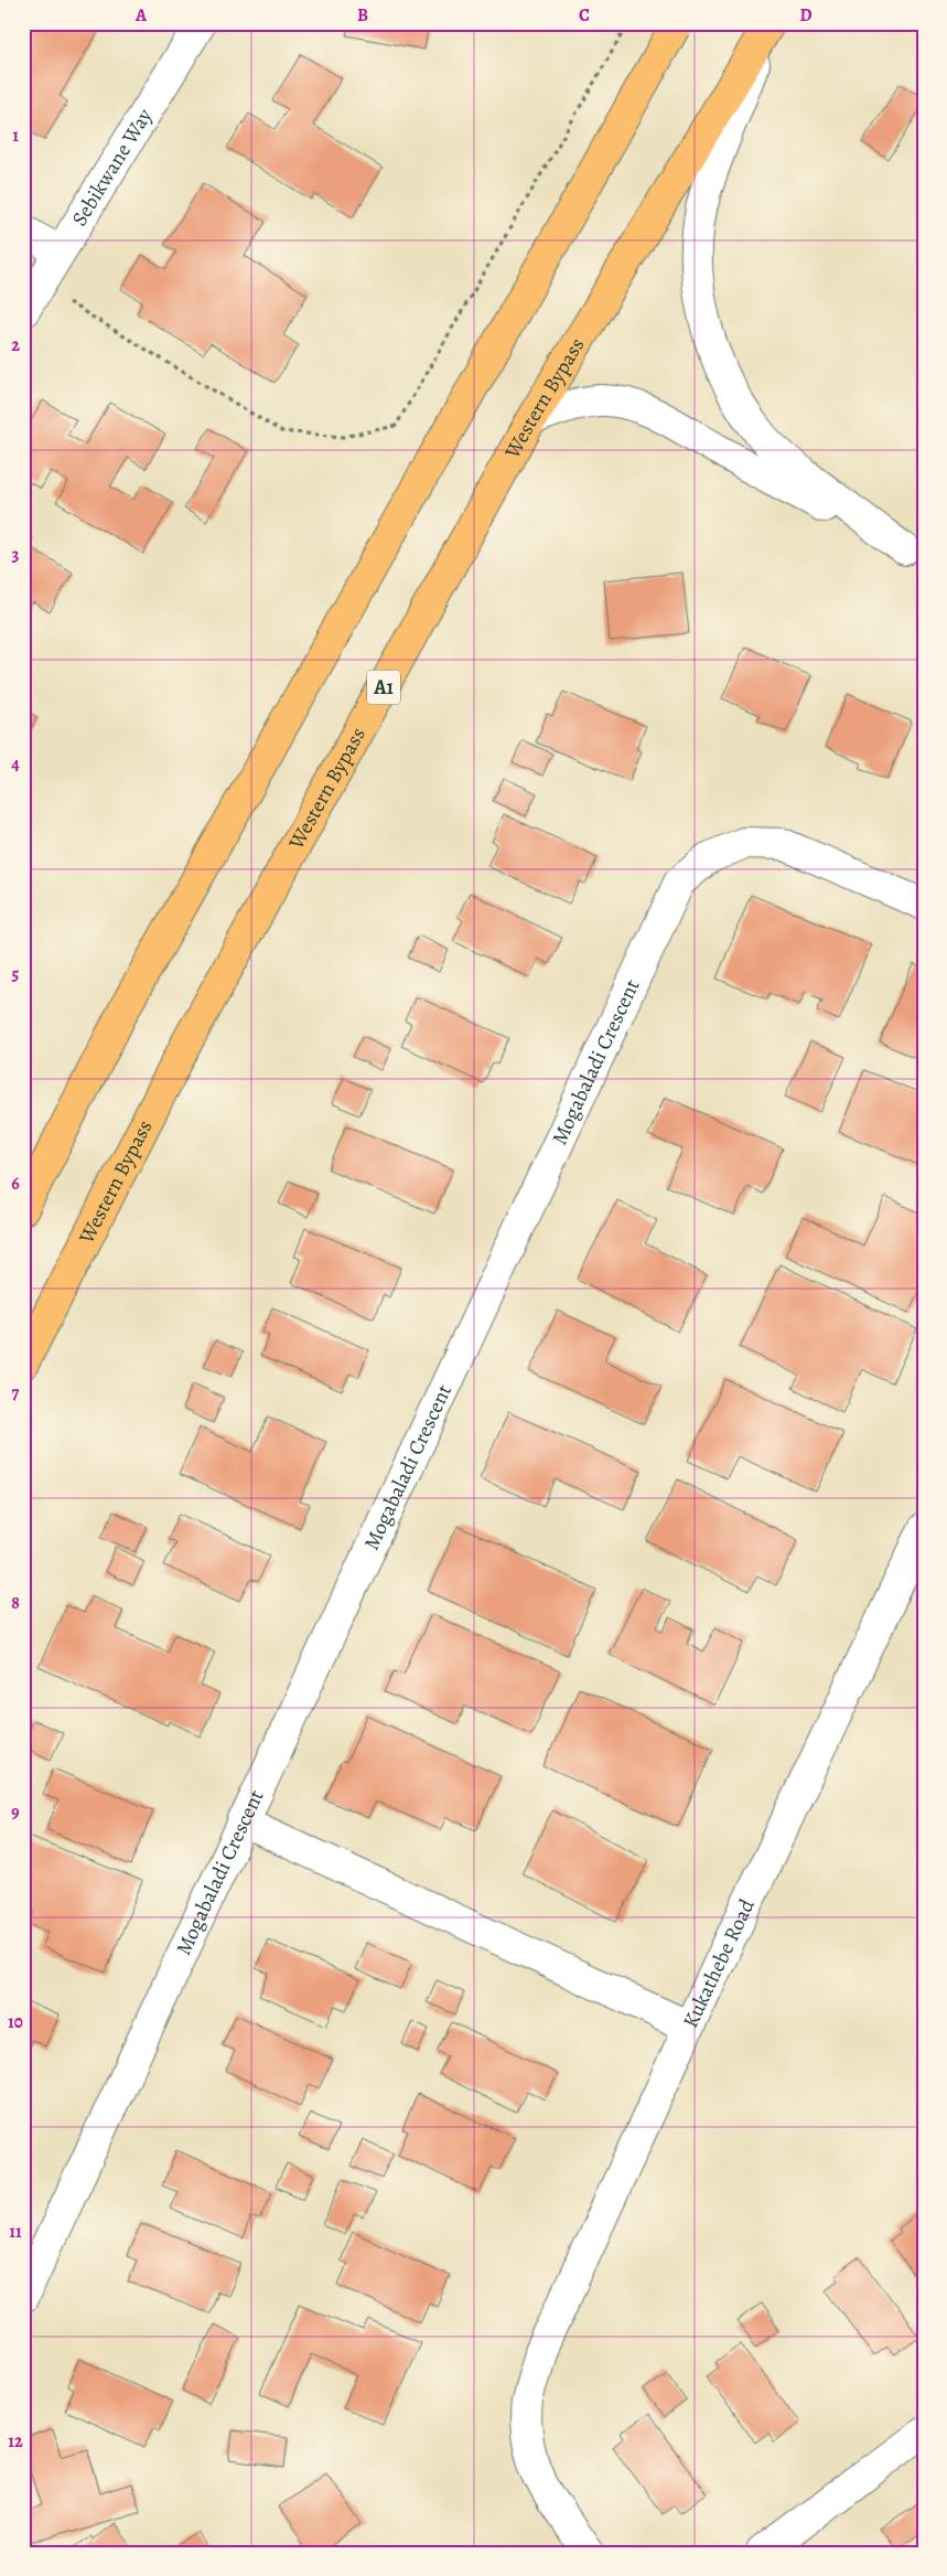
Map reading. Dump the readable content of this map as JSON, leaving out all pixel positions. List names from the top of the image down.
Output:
{
  "streets": {
    "highway": ["Western Bypass", "A1"],
    "street": ["Sebikwane Way", "Mogabaladi Crescent", "Kukathebe Road"]
  },
  "grid": {
    "columns": [
      "A",
      "B",
      "C",
      "D"
    ],
    "rows": [
      "1",
      "2",
      "3",
      "4",
      "5",
      "6",
      "7",
      "8",
      "9",
      "10",
      "11",
      "12"
    ]
  }
}
